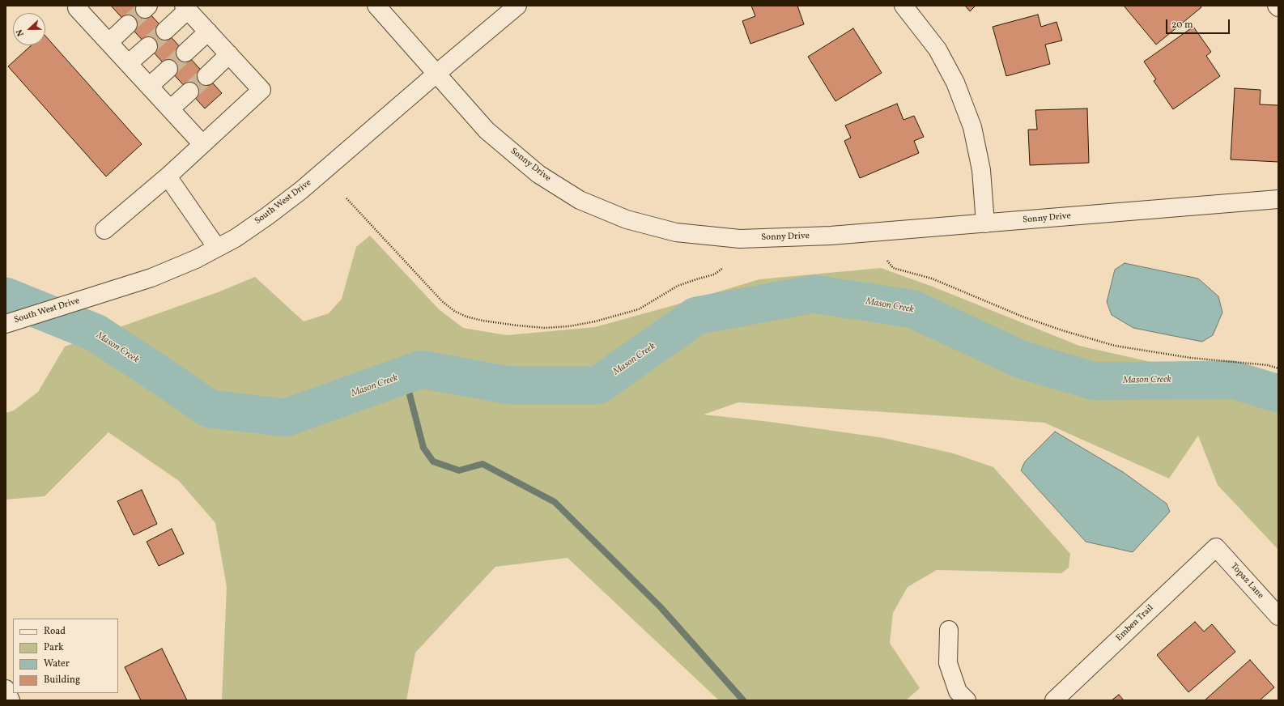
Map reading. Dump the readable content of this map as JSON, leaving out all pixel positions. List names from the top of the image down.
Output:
{
  "streets": {
    "street": [
      "Sonny Drive",
      "South West Drive",
      "Topaz Lane",
      "Emben Trail"
    ]
  },
  "crossings": [
    ["Sonny Drive", "South West Drive"],
    ["Topaz Lane", "Emben Trail"]
  ],
  "water": ["Mason Creek"],
  "legend": [
    "Road",
    "Park",
    "Water",
    "Building"
  ],
  "scale_bar": "20 m",
  "north": "left"
}
